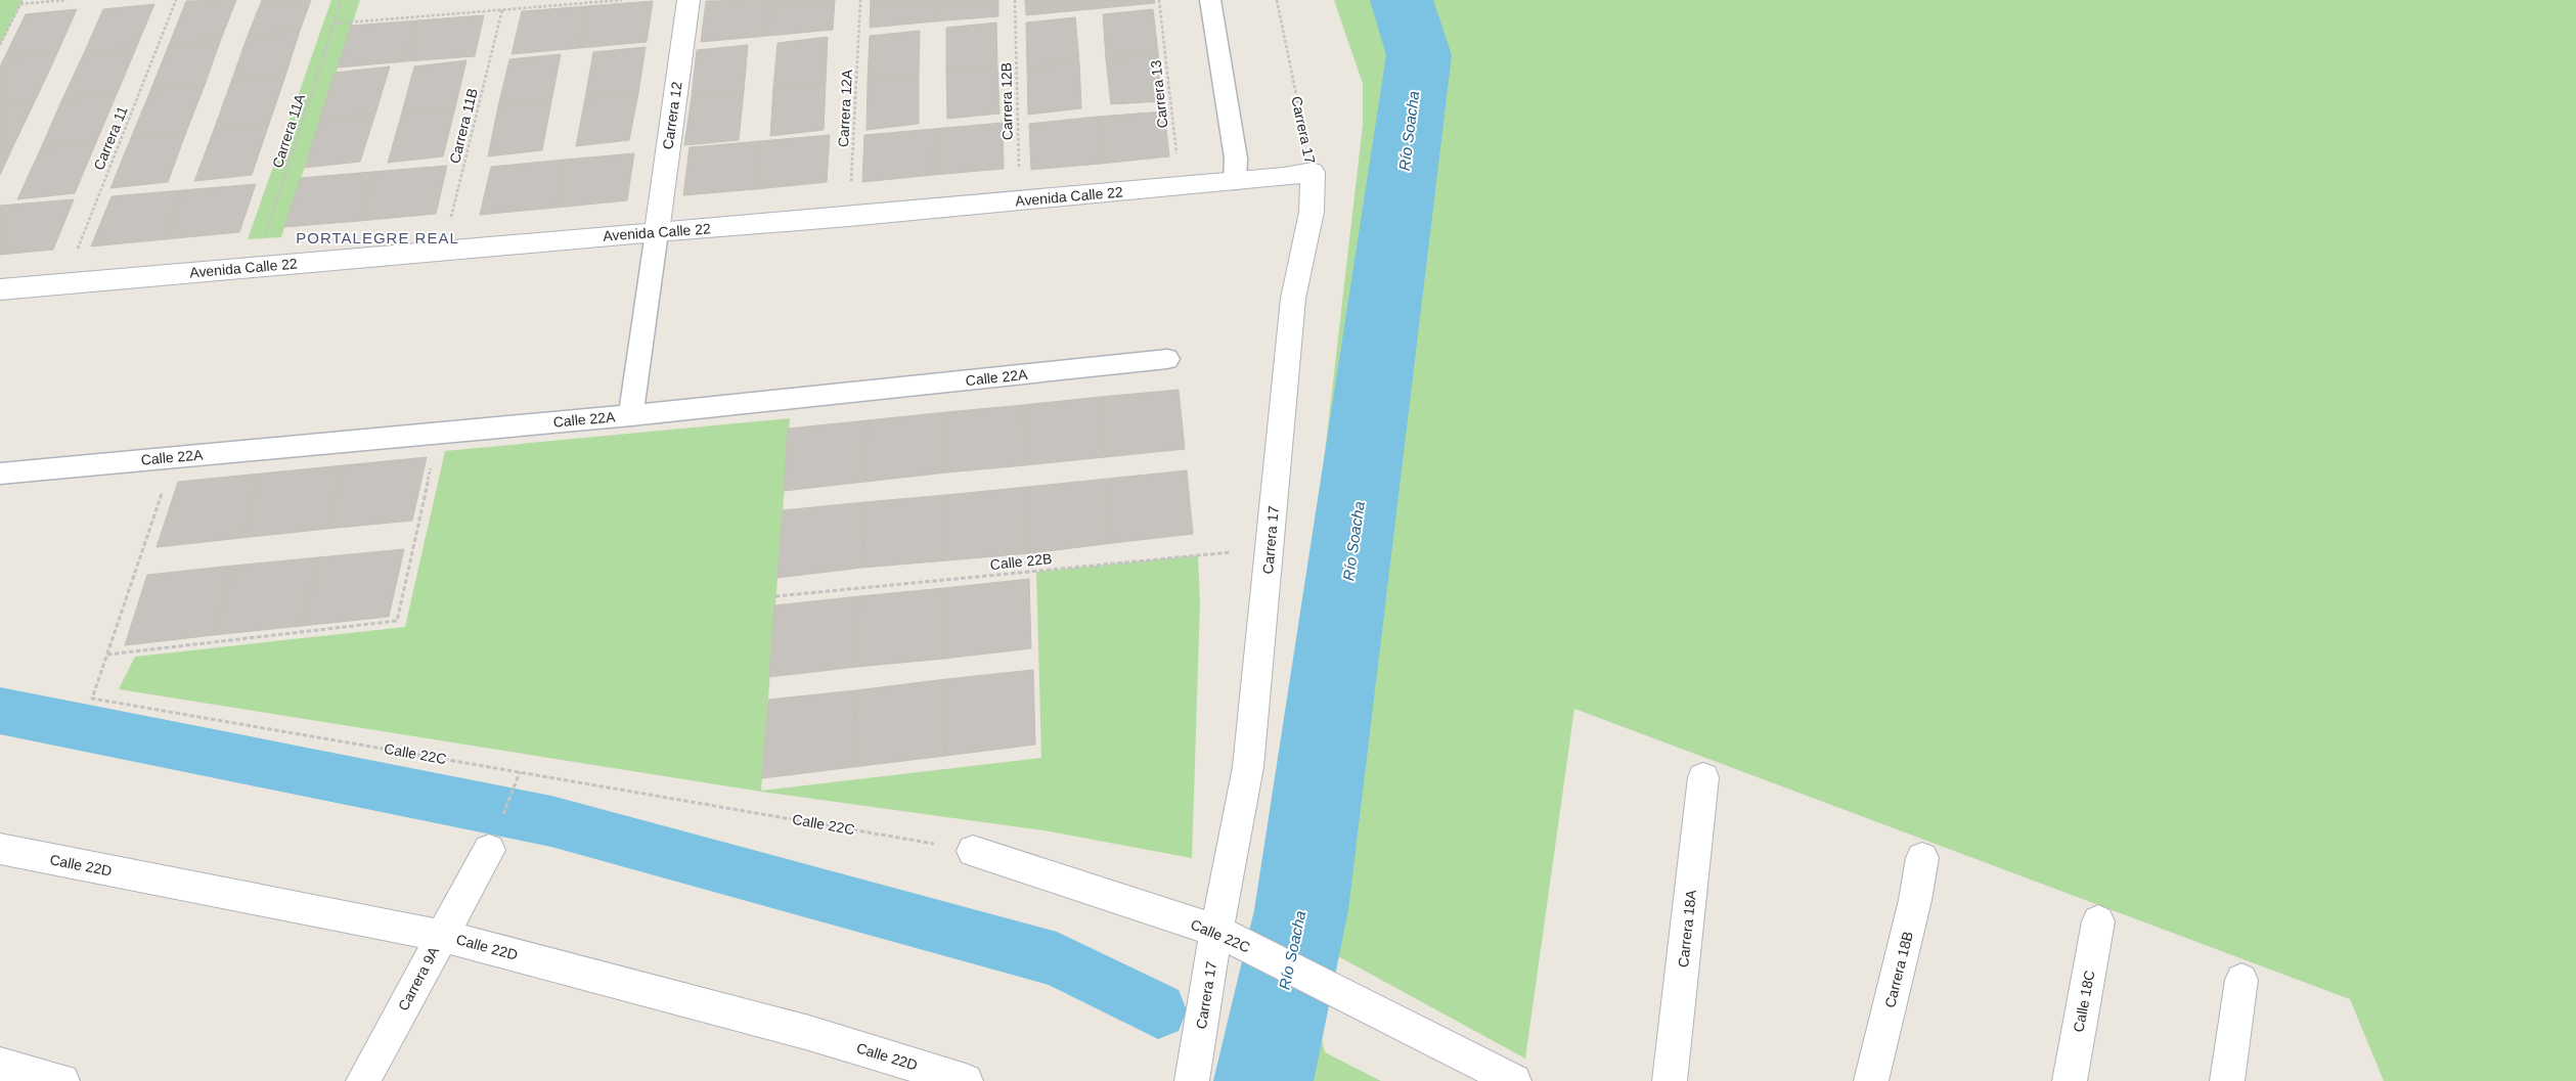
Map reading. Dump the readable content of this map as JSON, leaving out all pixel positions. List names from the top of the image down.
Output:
{
  "streets": {
    "street": [
      "Carrera 12",
      "Carrera 17",
      "Avenida Calle 22",
      "Calle 22C",
      "Calle 22D",
      "Carrera 18A",
      "Carrera 18B",
      "Carrera 9A",
      "Calle 18C"
    ],
    "lane": ["Calle 22A"],
    "path": [
      "Carrera 13",
      "Carrera 12B",
      "Carrera 12A",
      "Carrera 11B",
      "Carrera 11A",
      "Carrera 11",
      "Calle 22B"
    ]
  },
  "crossings": [
    ["Carrera 13", "Avenida Calle 22"],
    ["Carrera 12B", "Avenida Calle 22"],
    ["Carrera 12A", "Avenida Calle 22"],
    ["Carrera 12", "Avenida Calle 22"],
    ["Carrera 11B", "Avenida Calle 22"],
    ["Carrera 17", "Avenida Calle 22"],
    ["Carrera 17", "Calle 22B"],
    ["Carrera 17", "Calle 22C"],
    ["Carrera 11A", "Avenida Calle 22"],
    ["Carrera 11", "Avenida Calle 22"],
    ["Calle 22D", "Carrera 9A"]
  ],
  "districts": ["PORTALEGRE REAL"],
  "water": ["Río Soacha"]
}
